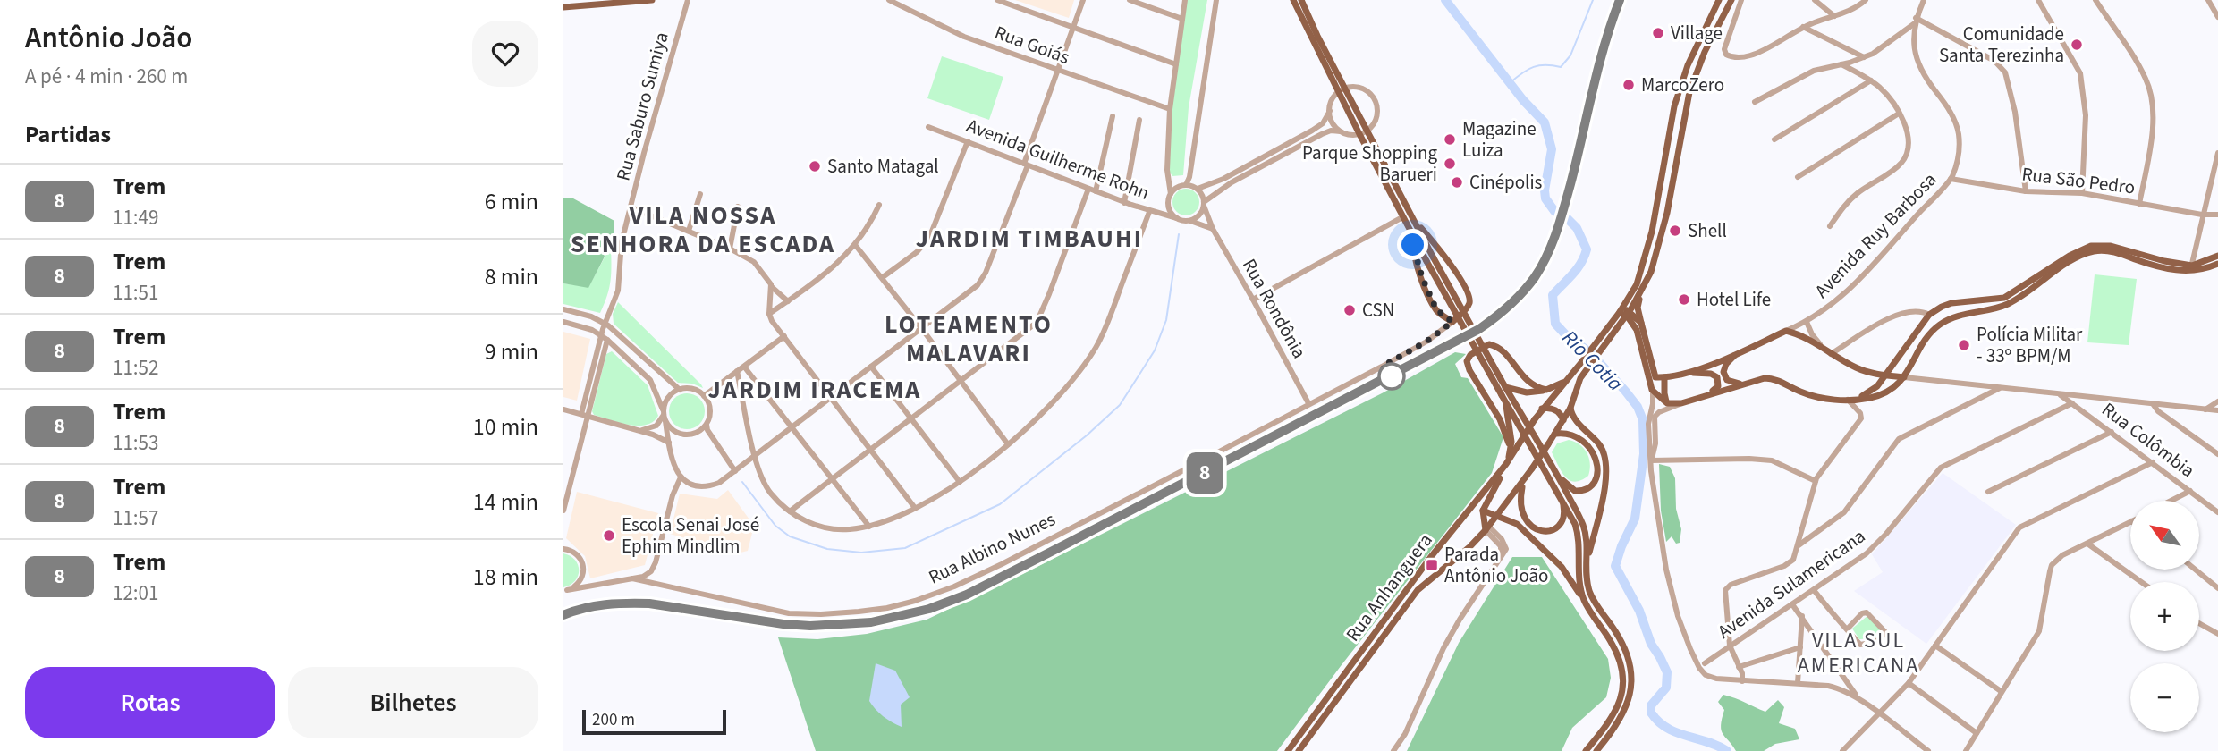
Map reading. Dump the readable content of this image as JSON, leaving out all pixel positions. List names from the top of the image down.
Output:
{
  "streets": {
    "main road": ["Avenida Ruy Barbosa", "Rua Anhanguera"],
    "street": [
      "Rua Goiás",
      "Rua Saburo Sumiya",
      "Avenida Guilherme Rohn",
      "Rua São Pedro",
      "Rua Rondônia",
      "Rua Colômbia",
      "Rua Albino Nunes",
      "Avenida Sulamericana"
    ]
  },
  "crossings": [
    ["Avenida Guilherme Rohn", "Rua Rondônia"],
    ["Rua São Pedro", "Avenida Ruy Barbosa"],
    ["Rua Rondônia", "Rua Albino Nunes"],
    ["Rua Colômbia", "Avenida Sulamericana"]
  ],
  "districts": [
    "VILA NOSSA SENHORA DA ESCADA",
    "JARDIM TIMBAUHI",
    "LOTEAMENTO MALAVARI",
    "JARDIM IRACEMA",
    "VILA SUL AMERICANA"
  ],
  "water": ["Rio Cotia"],
  "places": {
    "other": [
      "Village",
      "Comunidade Santa Terezinha",
      "MarcoZero",
      "Magazine Luiza",
      "Parque Shopping Barueri",
      "Santo Matagal",
      "Cinépolis",
      "Shell",
      "Hotel Life",
      "CSN",
      "Polícia Militar - 33º BPM/M",
      "Escola Senai José Ephim Mindlim"
    ],
    "transit": ["Parada Antônio João"]
  },
  "scale_bar": "200 m",
  "north": "top left",
  "page": {
    "heading": [
      ["Antônio João", "A pé · 4 min · 260 m"],
      "Partidas"
    ],
    "on_map": "8",
    "list": [
      {
        "mark": "8",
        "name": "Trem",
        "note": "11:49",
        "value": "6 min"
      },
      {
        "mark": "8",
        "name": "Trem",
        "note": "11:51",
        "value": "8 min"
      },
      {
        "mark": "8",
        "name": "Trem",
        "note": "11:52",
        "value": "9 min"
      },
      {
        "mark": "8",
        "name": "Trem",
        "note": "11:53",
        "value": "10 min"
      },
      {
        "mark": "8",
        "name": "Trem",
        "note": "11:57",
        "value": "14 min"
      },
      {
        "mark": "8",
        "name": "Trem",
        "note": "12:01",
        "value": "18 min"
      }
    ],
    "map_buttons": ["+", "−"],
    "buttons": ["Rotas", "Bilhetes"],
    "scale": "200 m"
  }
}
